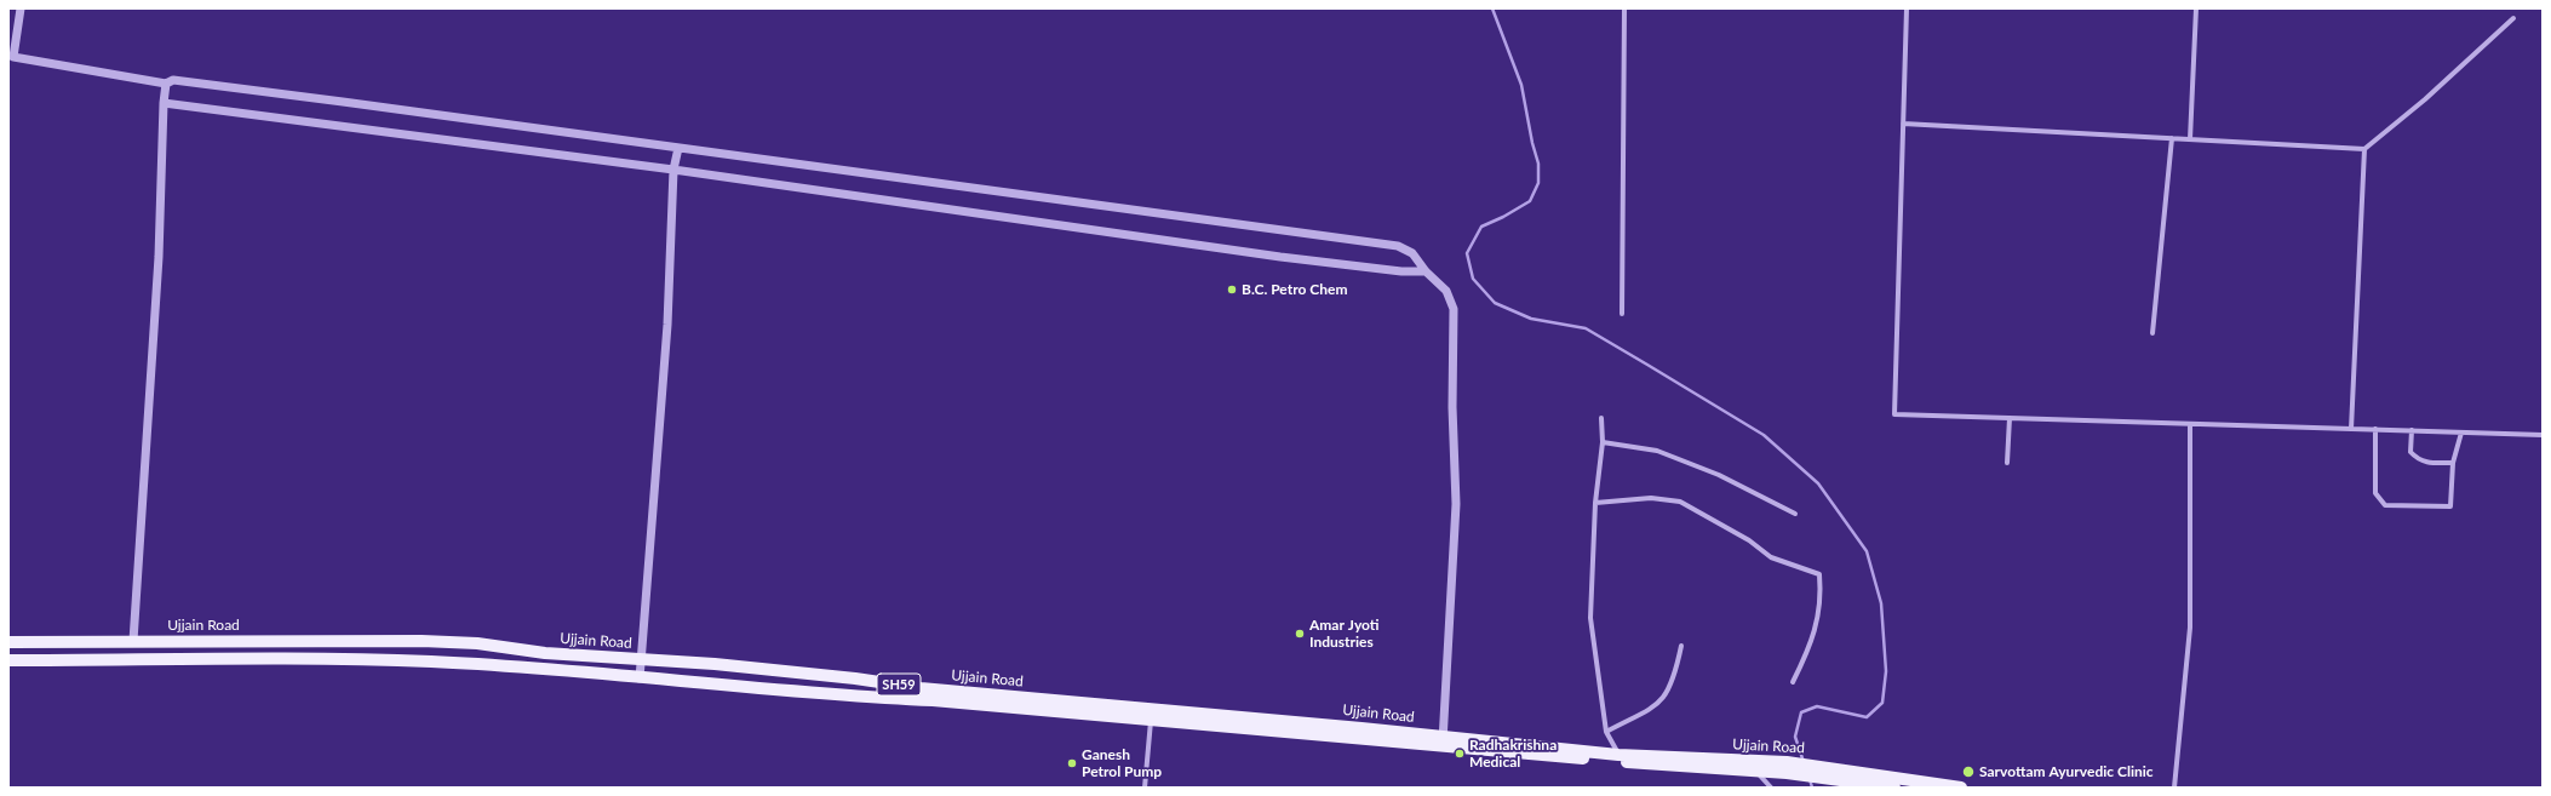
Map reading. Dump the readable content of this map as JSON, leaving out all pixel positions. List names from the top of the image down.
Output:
{
  "streets": {
    "main road": ["Ujjain Road", "SH59"]
  },
  "places": [
    "B.C. Petro Chem",
    "Amar Jyoti Industries",
    "Radhakrishna Medical",
    "Ganesh Petrol Pump",
    "Sarvottam Ayurvedic Clinic"
  ]
}
